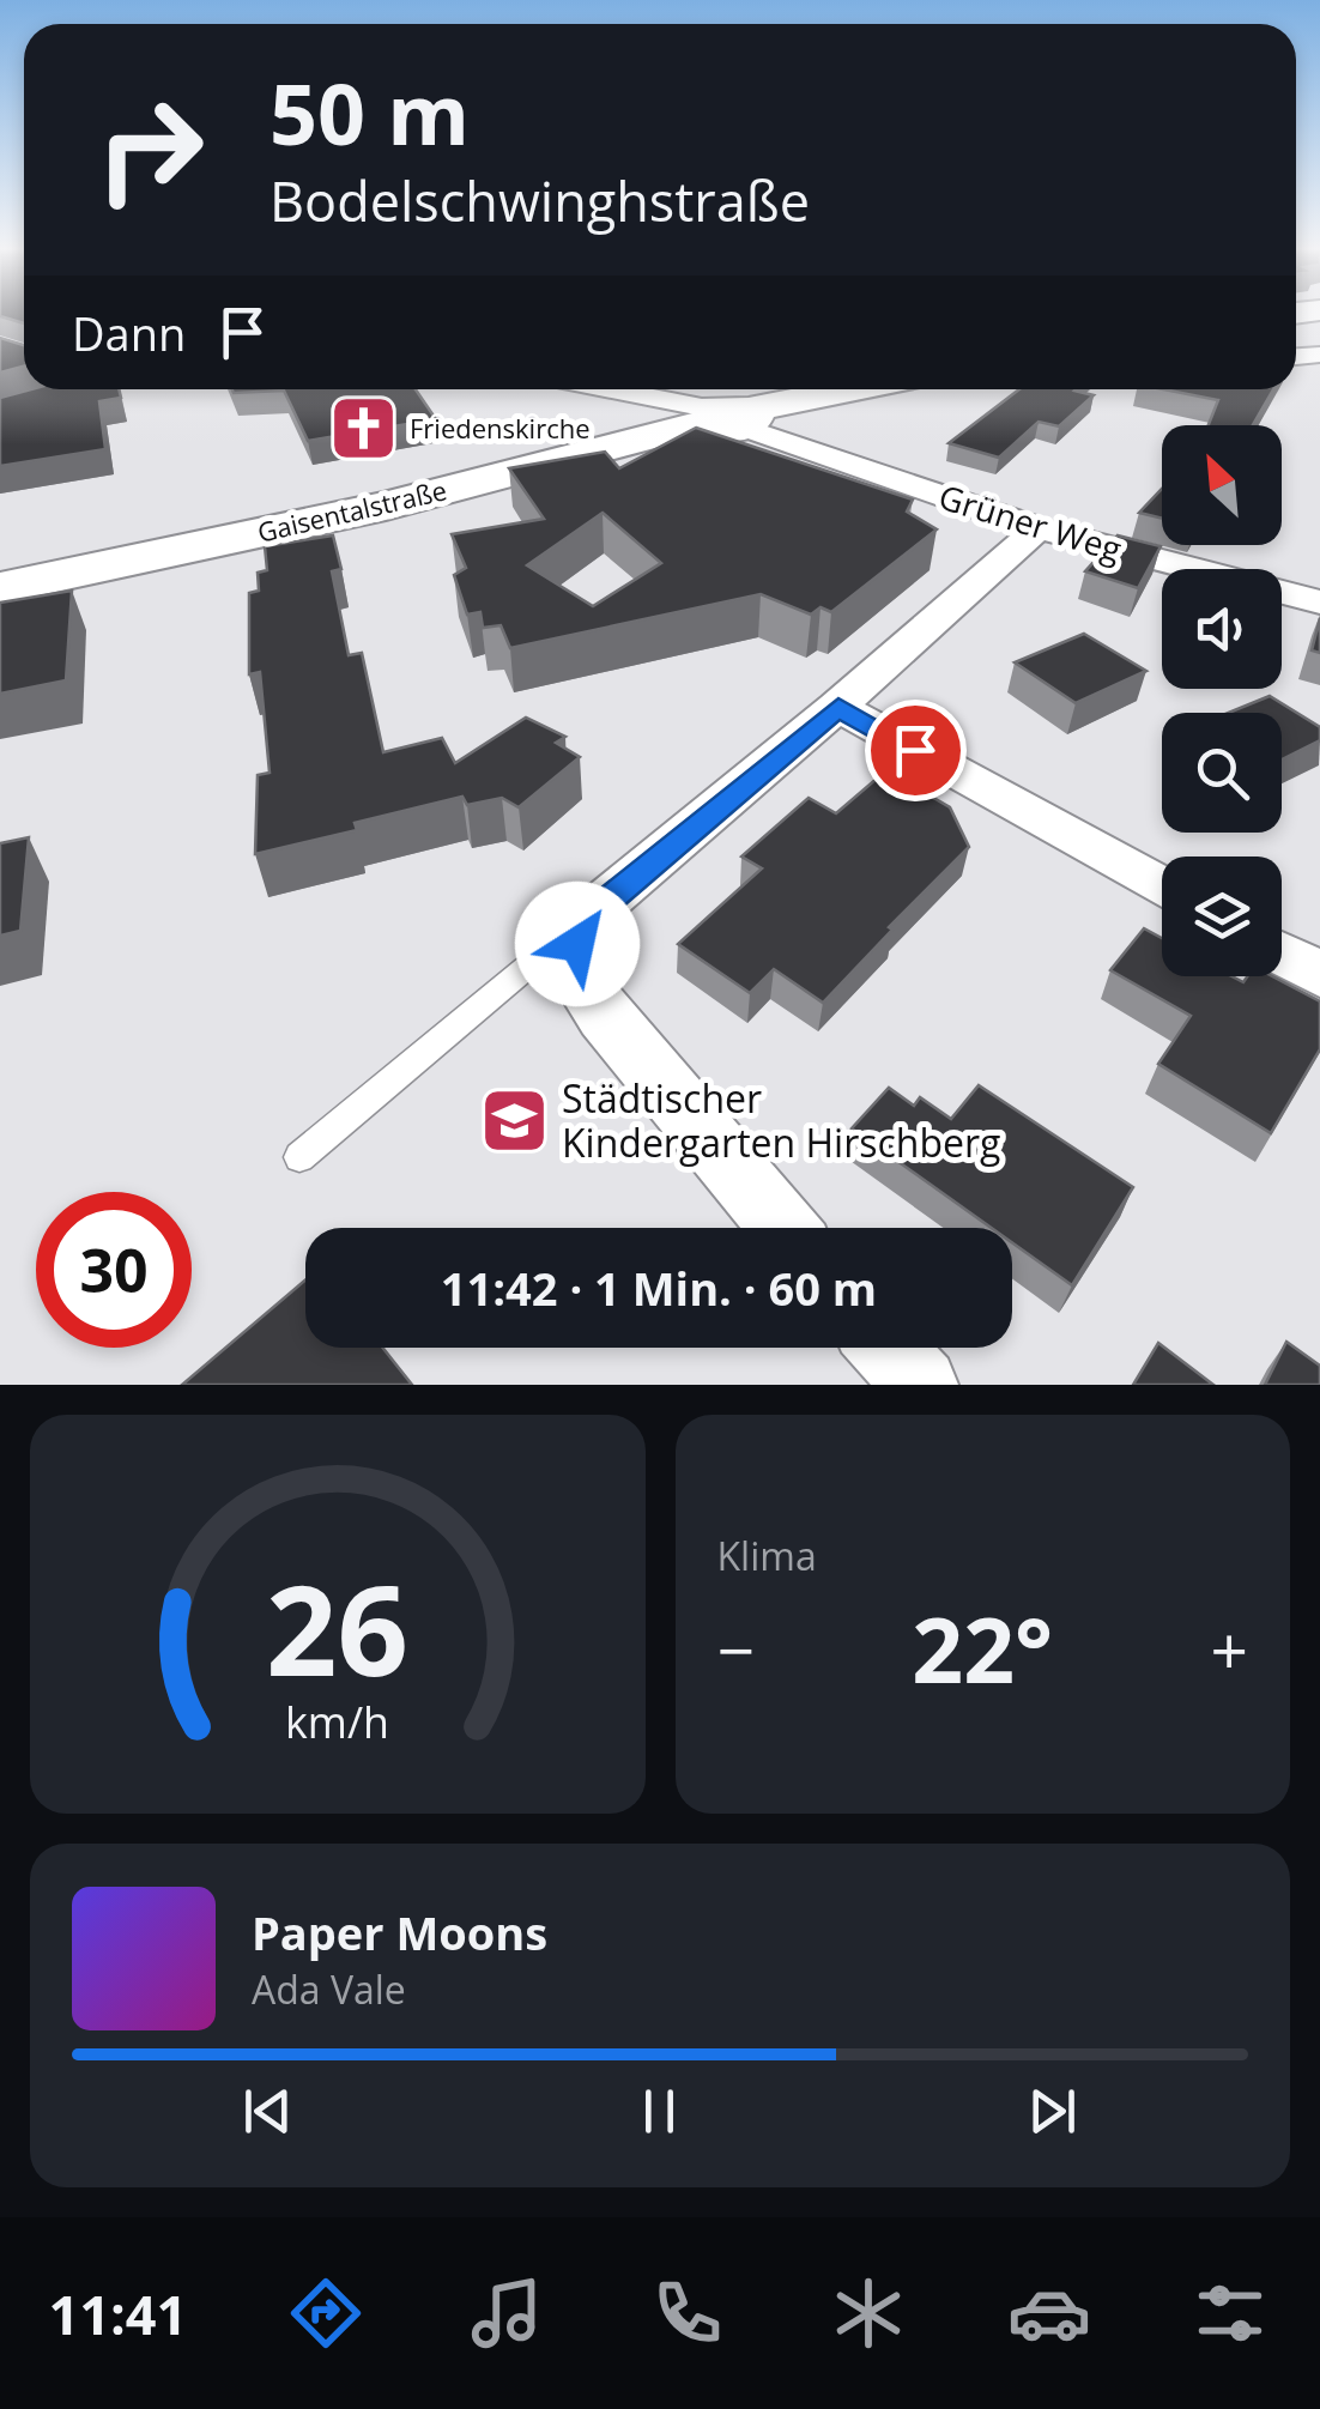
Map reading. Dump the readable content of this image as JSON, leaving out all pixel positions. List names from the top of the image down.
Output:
{
  "streets": {
    "main road": ["Gaisentalstraße"],
    "street": ["Grüner Weg"]
  },
  "crossings": [
    ["Gaisentalstraße", "Grüner Weg"]
  ],
  "places": {
    "church": ["Friedenskirche"],
    "school or university": ["Städtischer Kindergarten Hirschberg"]
  },
  "north": "top left",
  "page": {
    "turn": ["50 m", "Bodelschwinghstraße"],
    "then": "Dann",
    "limit": "30",
    "trip": "11:42 · 1 Min. · 60 m",
    "tile": "Klima",
    "heat": ["−", "22°", "+"],
    "song": ["Paper Moons", "Ada Vale"],
    "tabs": "11:41",
    "gauge": ["26", "km/h"]
  }
}
